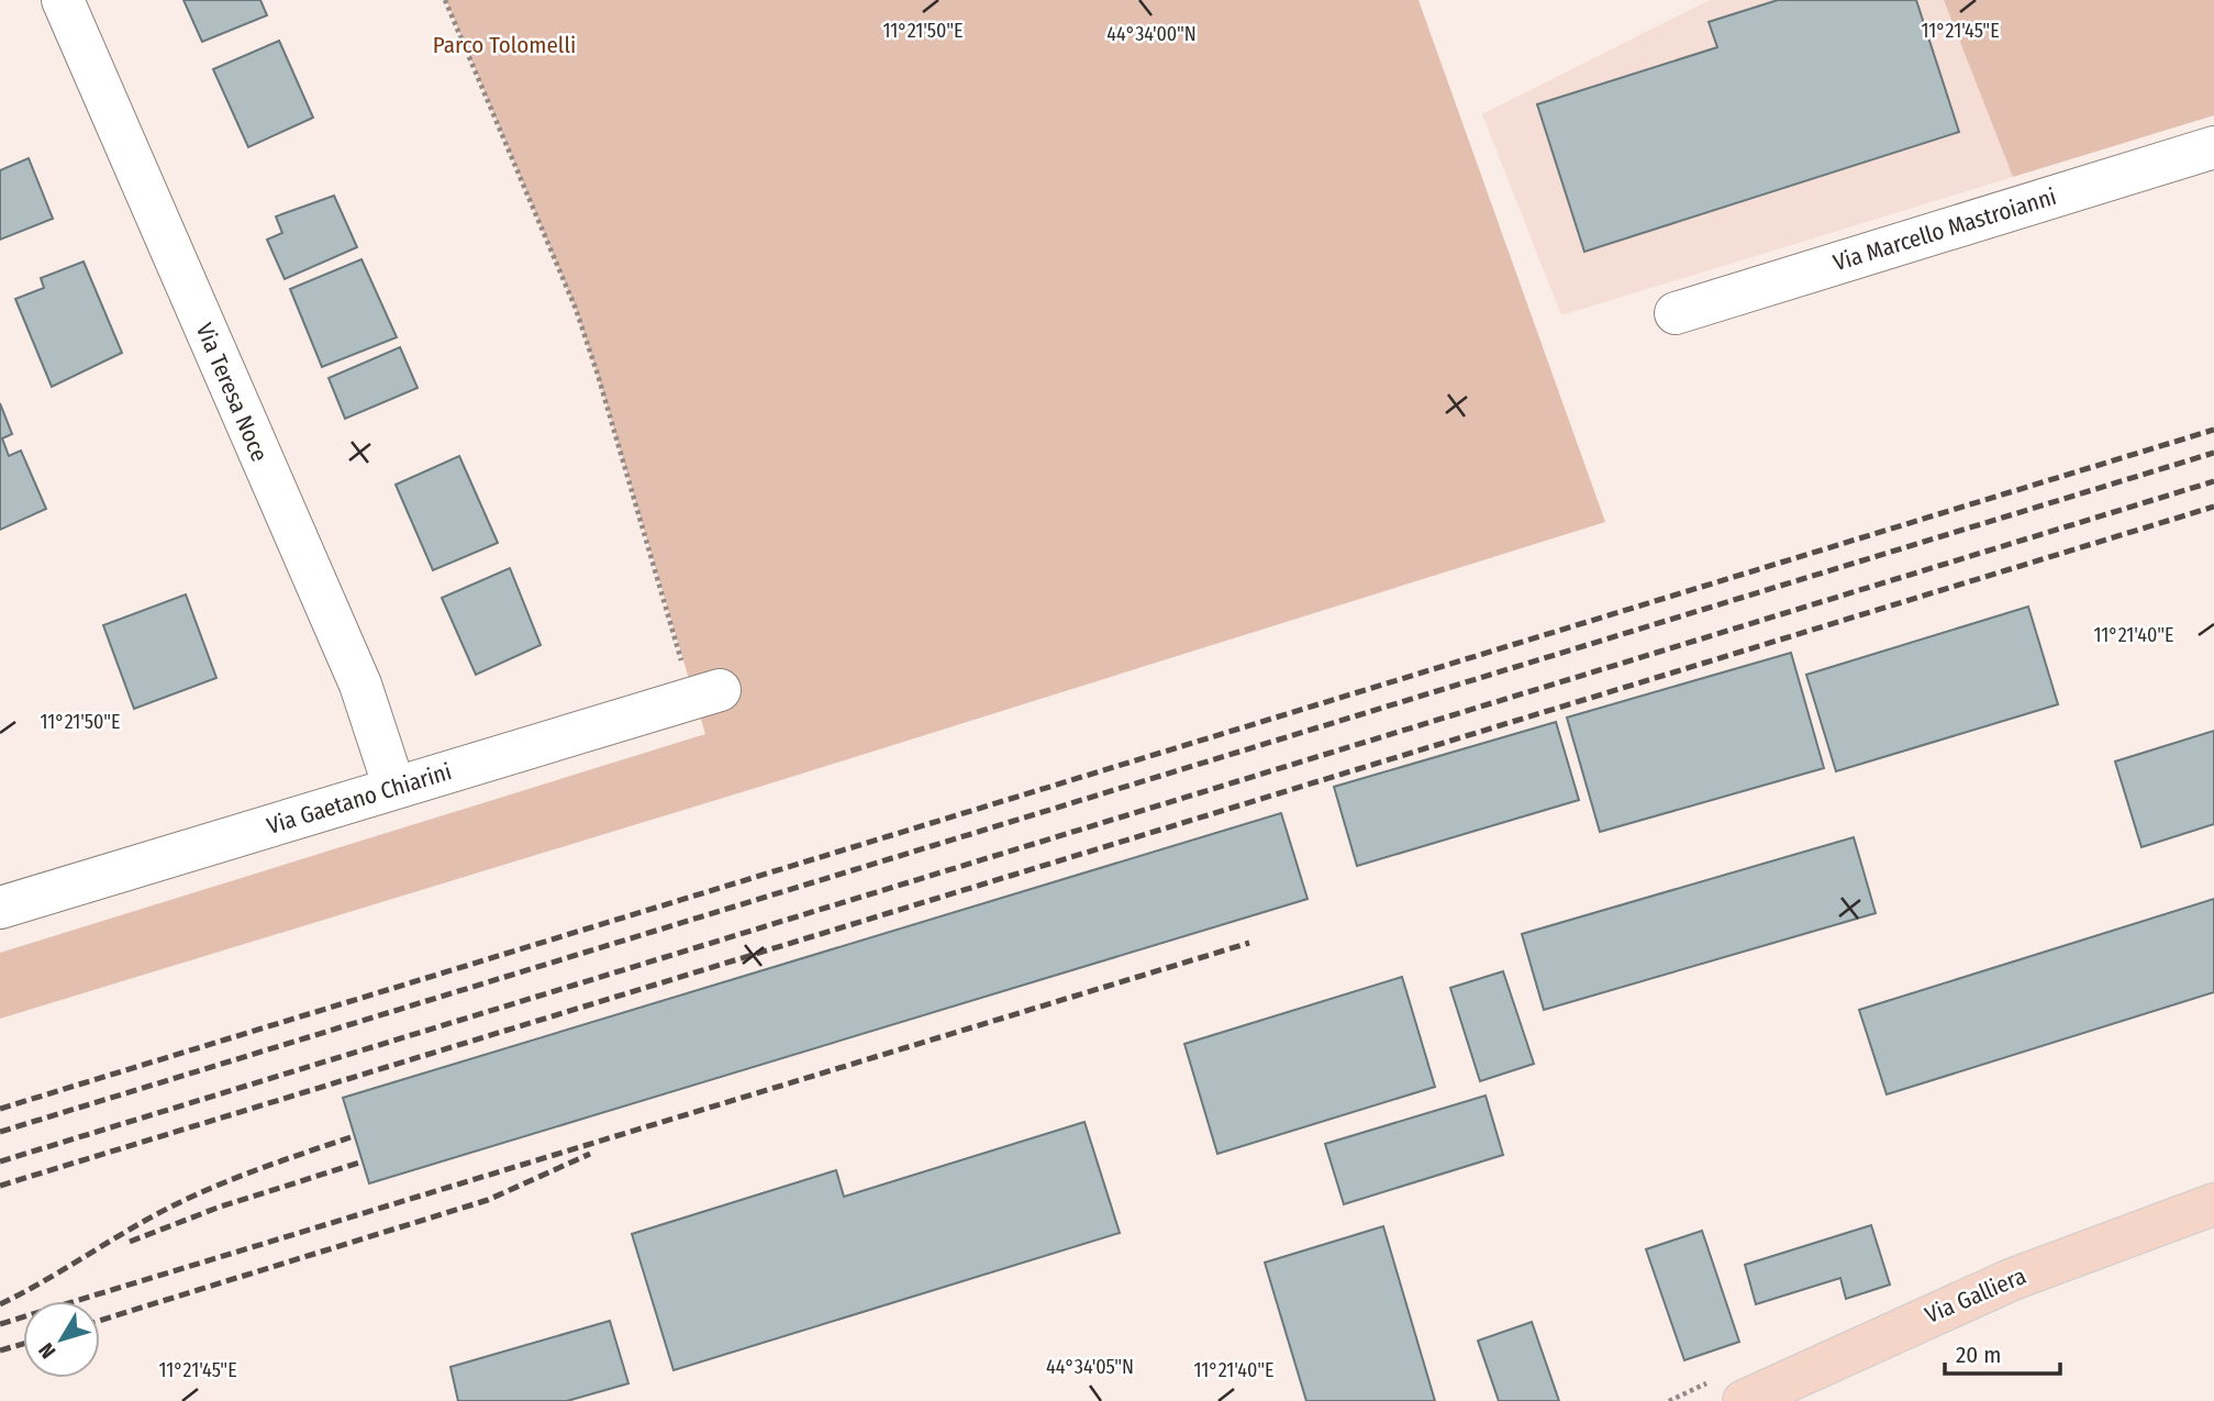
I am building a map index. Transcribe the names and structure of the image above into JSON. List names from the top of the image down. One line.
{"streets":{"main road":["Via Galliera"],"street":["Via Marcello Mastroianni","Via Teresa Noce","Via Gaetano Chiarini"]},"crossings":[["Via Teresa Noce","Via Gaetano Chiarini"]],"parks":["Parco Tolomelli"],"scale_bar":"20 m","north":"bottom left","coordinates":["11°21'50\"E","11°21'45\"E","44°34'00\"N","11°21'40\"E","44°34'05\"N"]}
